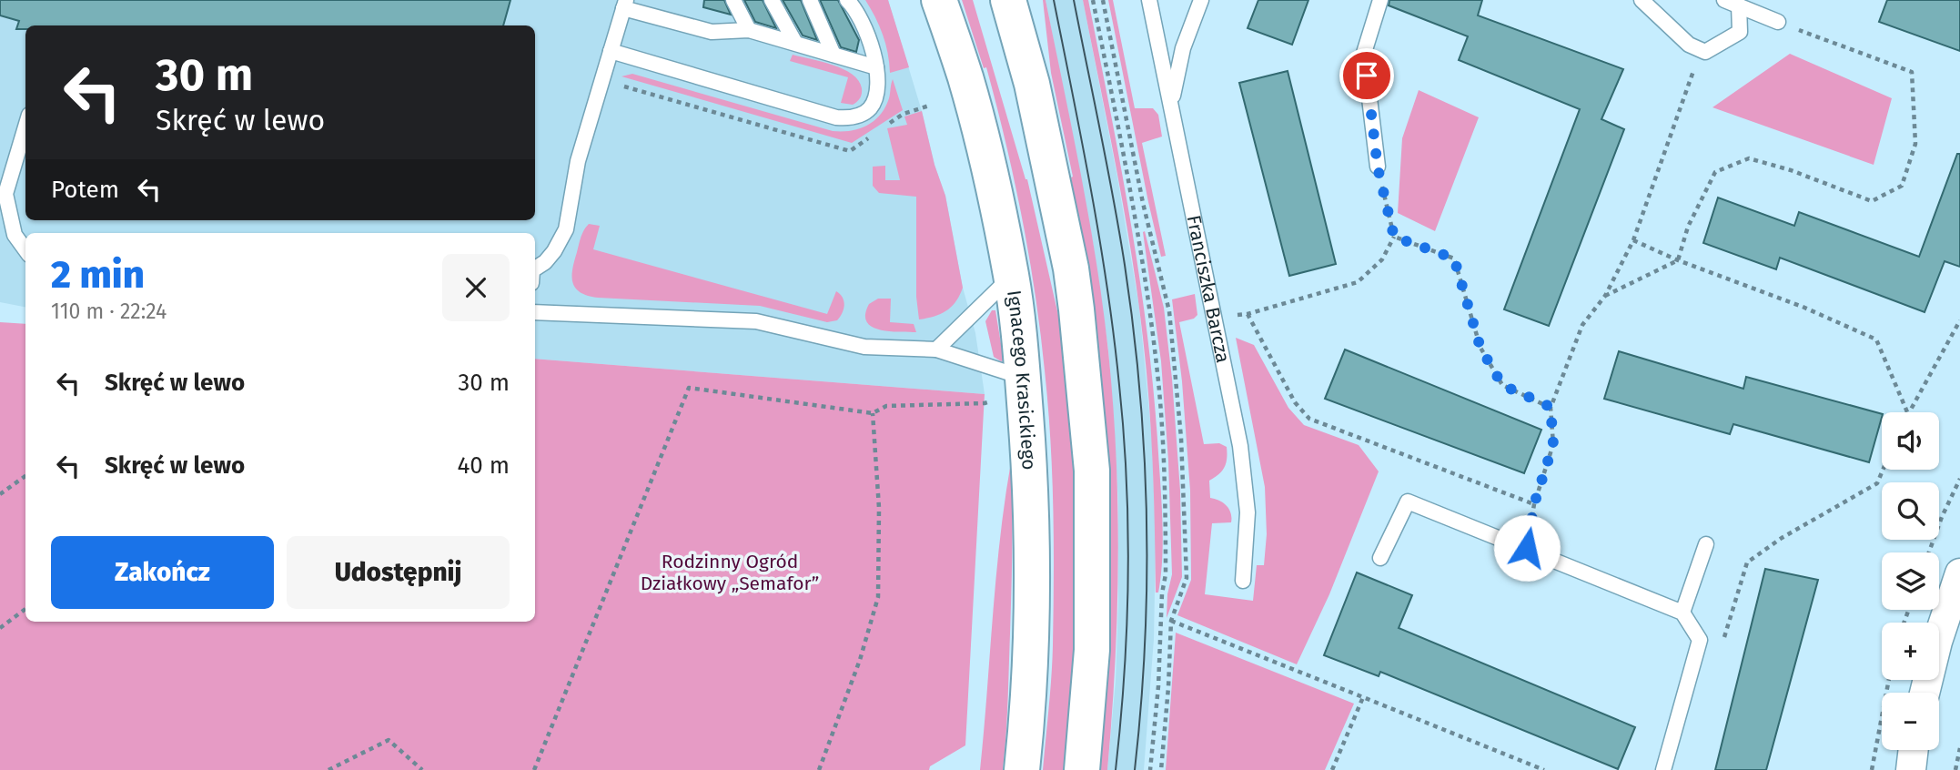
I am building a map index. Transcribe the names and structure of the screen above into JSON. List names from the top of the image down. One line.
{"streets":{"main road":["Ignacego Krasickiego"],"lane":["Franciszka Barcza"]},"parks":["Rodzinny Ogród Działkowy „Semafor”"],"page":{"turn":["30 m","Skręć w lewo"],"then":"Potem","heading":["2 min","110 m · 22:24"],"list":[{"name":"Skręć w lewo","value":"30 m"},{"name":"Skręć w lewo","value":"40 m"}],"map_buttons":["+","−"],"buttons":["Zakończ","Udostępnij"]}}
